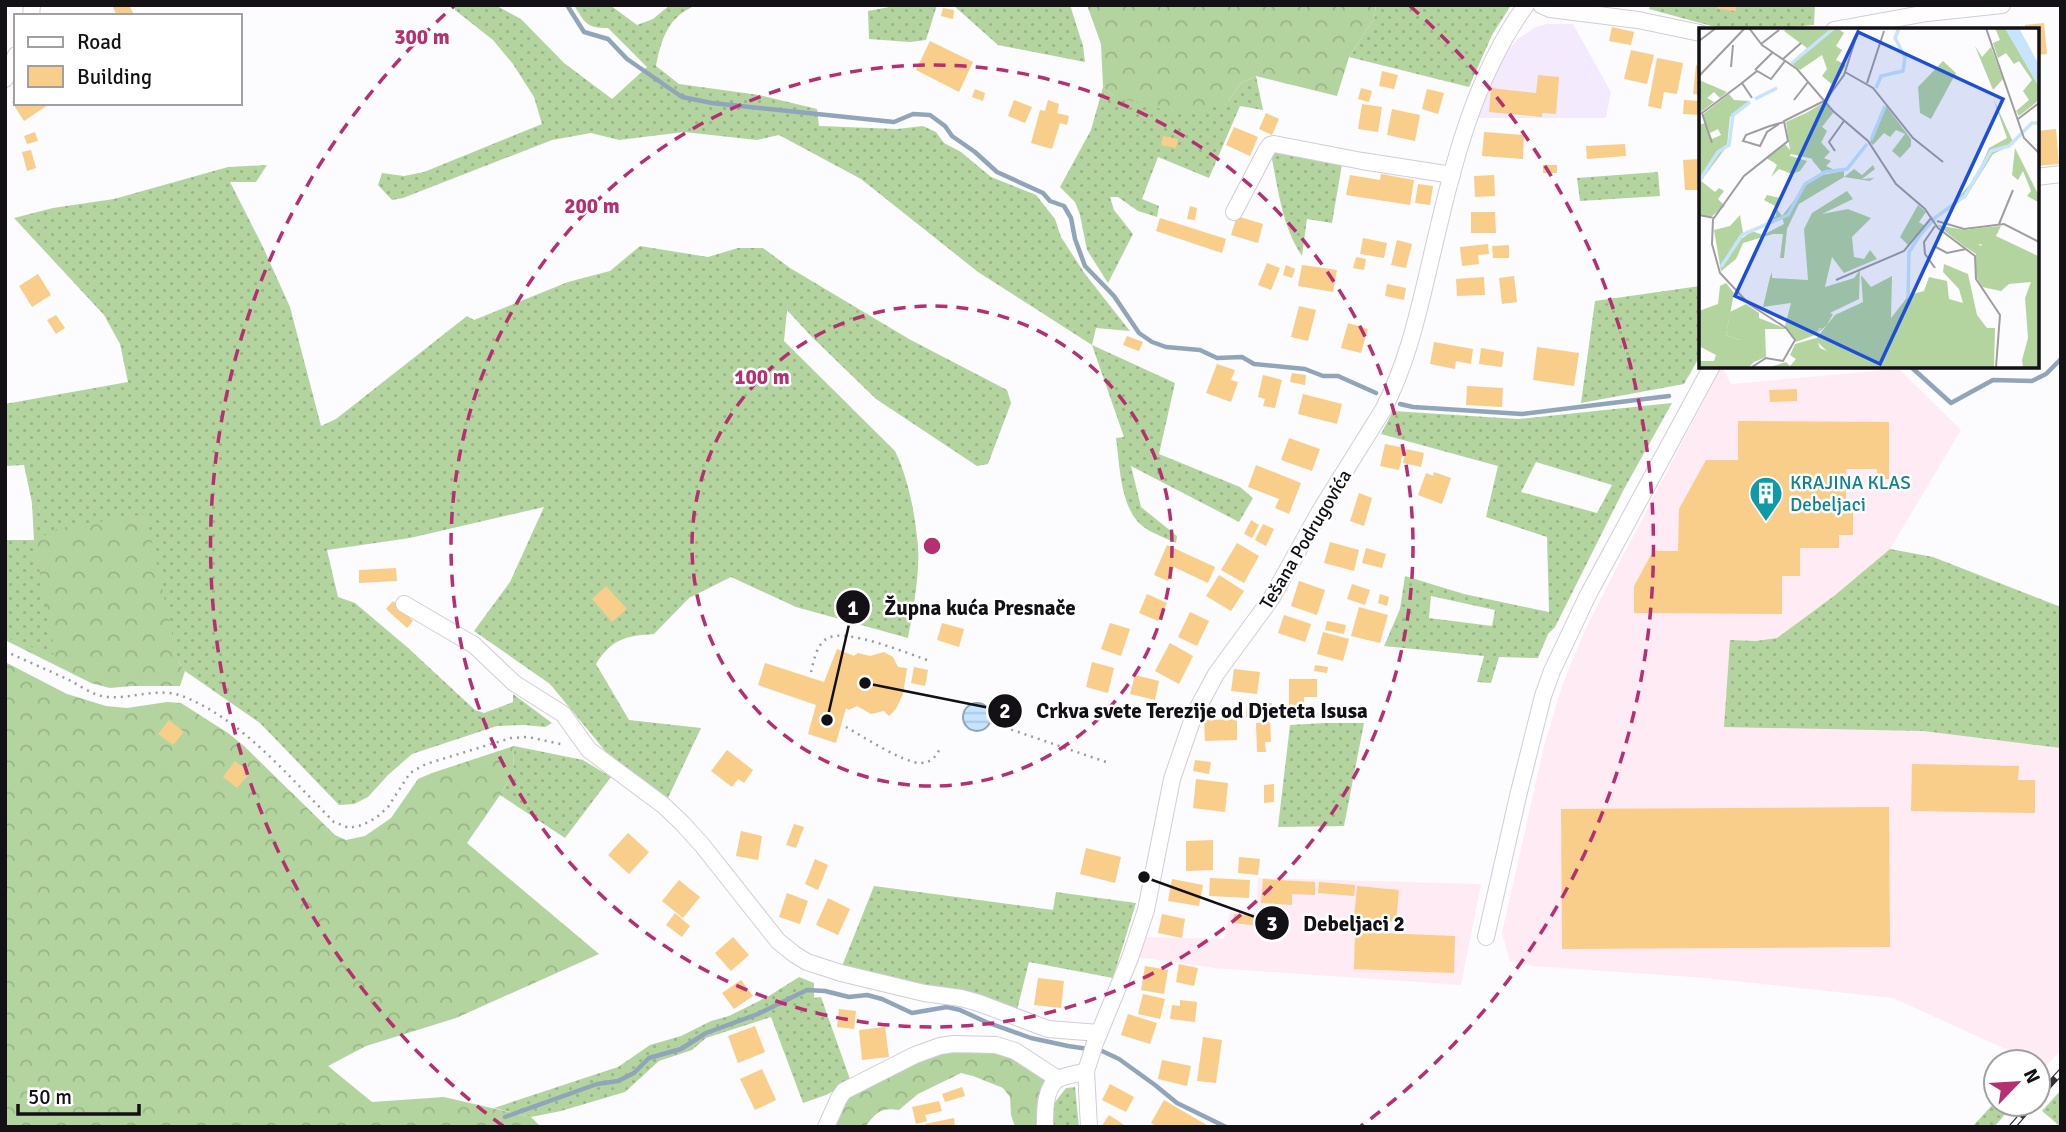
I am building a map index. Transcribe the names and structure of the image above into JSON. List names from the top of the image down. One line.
{"streets":{"street":["Tešana Podrugovića"]},"places":{"building":["KRAJINA KLAS Debeljaci"],"other":["Crkva svete Terezije od Djeteta Isusa","Župna kuća Presnače","Debeljaci 2"]},"legend":["Road","Building"],"scale_bar":"50 m","north":"top right","rings":["300 m","200 m","100 m"]}
